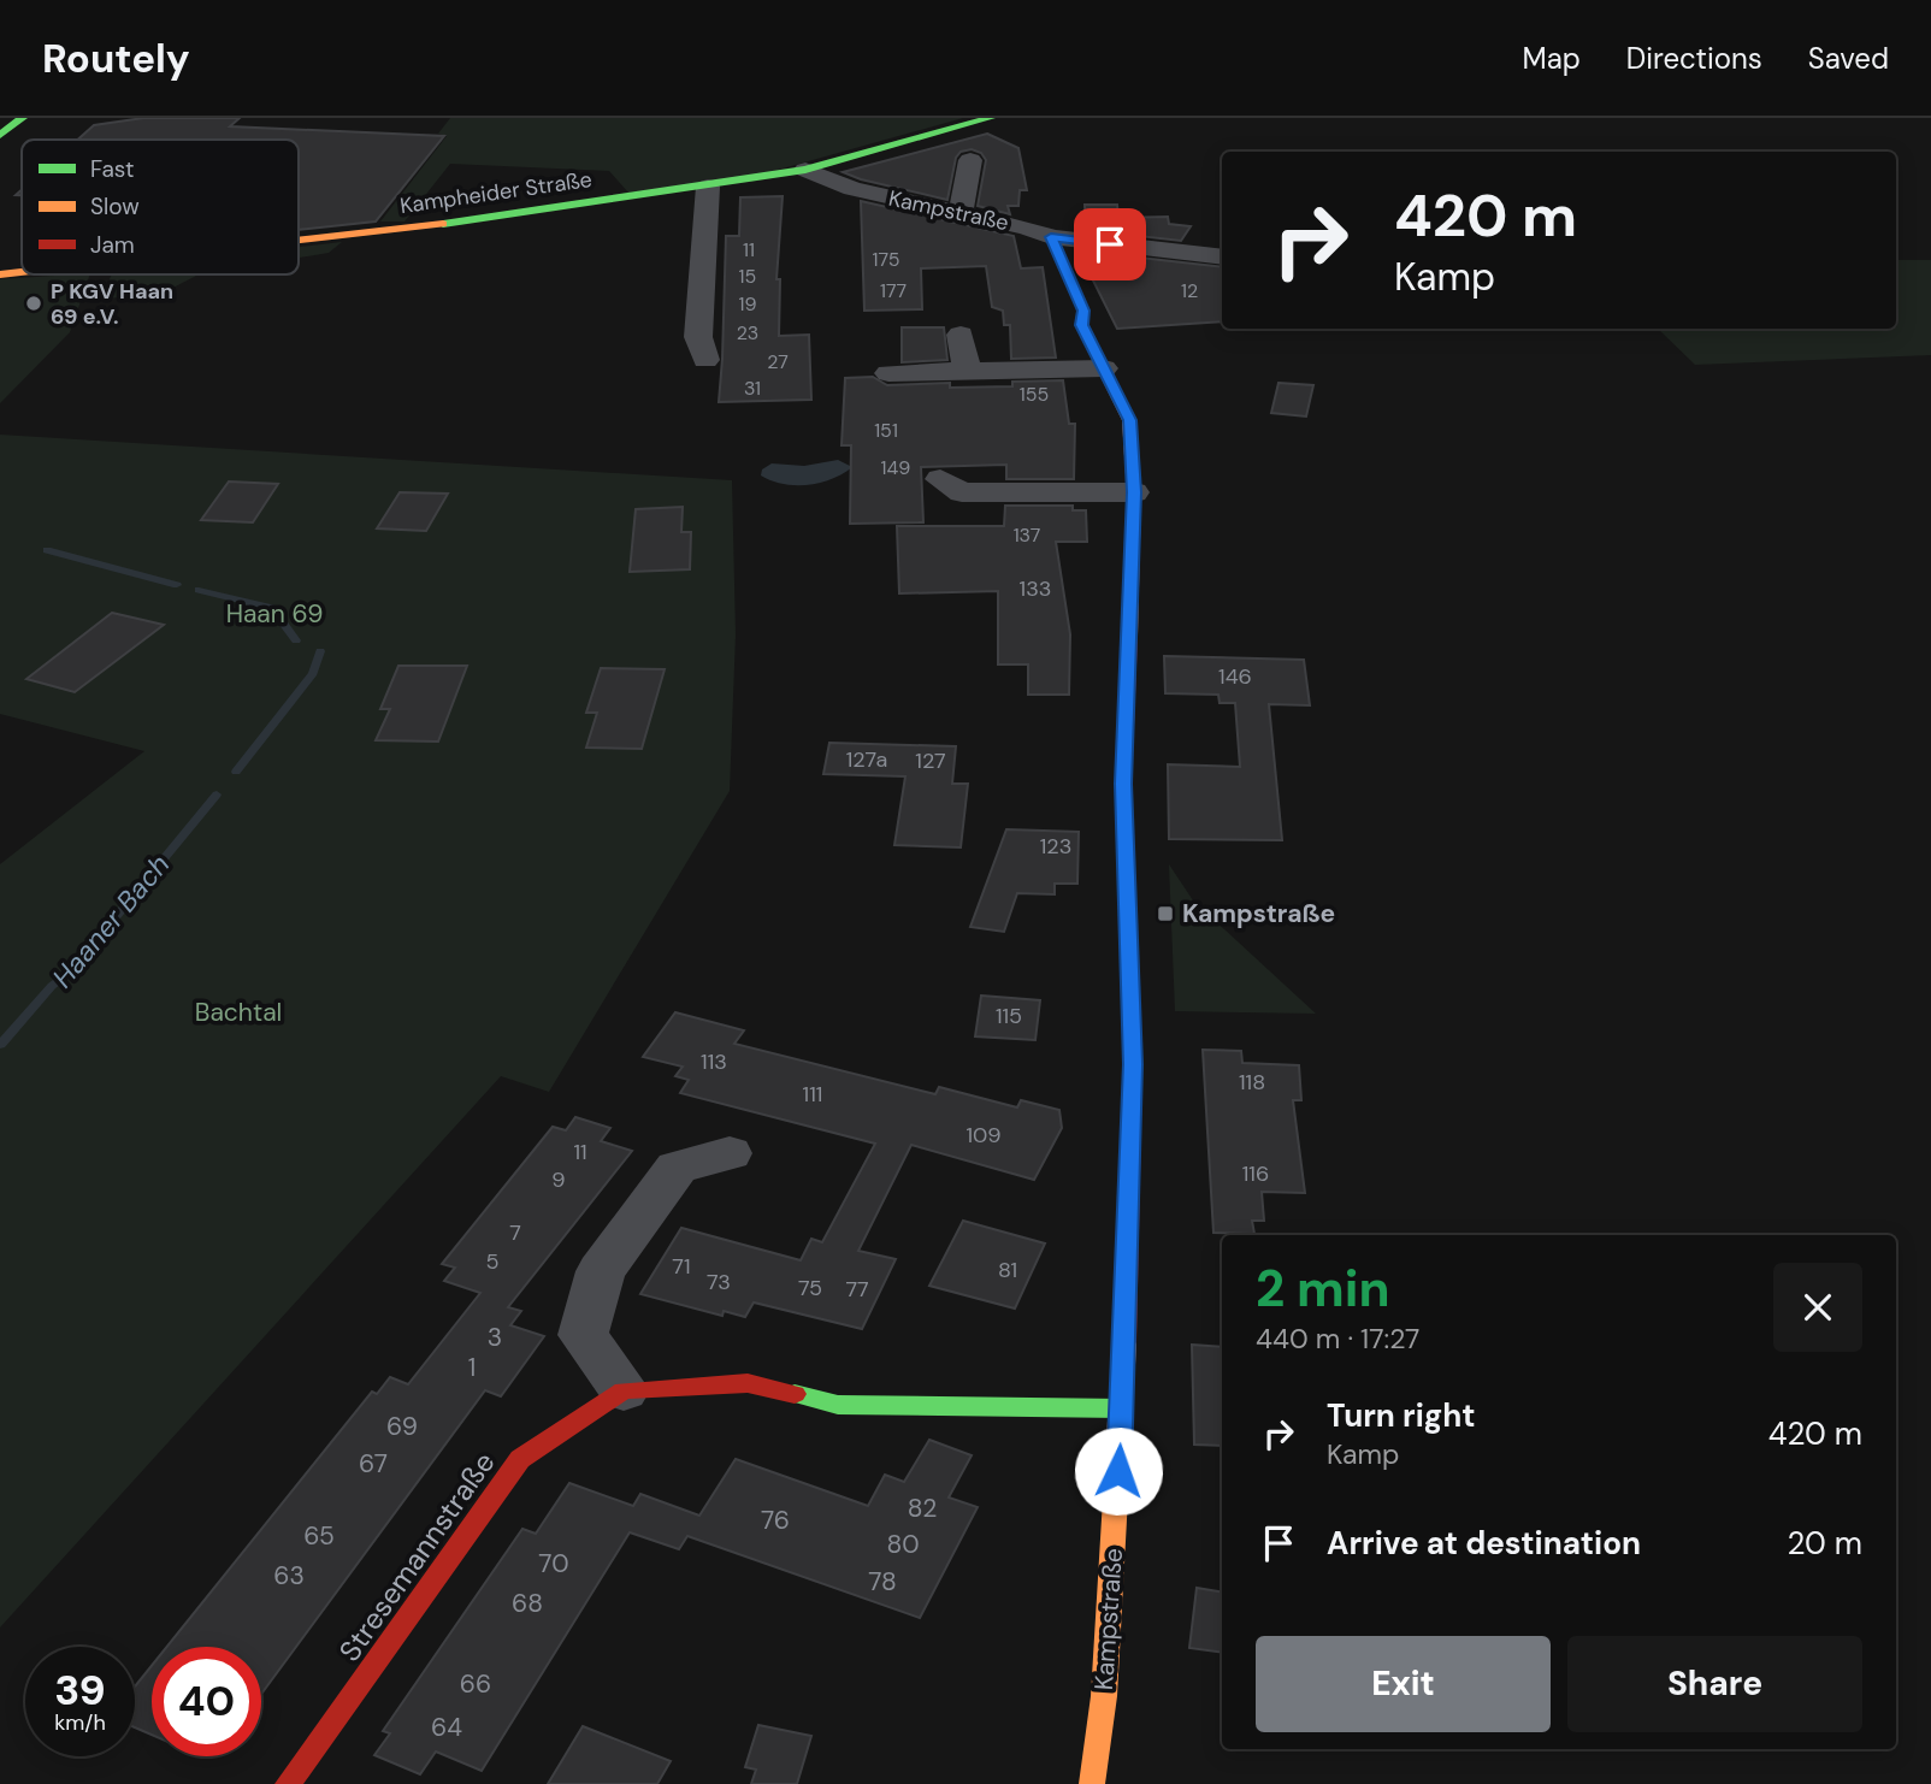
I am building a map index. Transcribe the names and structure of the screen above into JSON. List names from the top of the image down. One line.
{"streets":{"street":["Kampheider Straße","Kampstraße","Stresemannstraße"]},"crossings":[["Kampheider Straße","Kampstraße"]],"water":["Haaner Bach"],"parks":["Haan 69","Bachtal"],"places":{"other":["P KGV Haan 69 e.V."],"transit":["Kampstraße"]},"house_numbers":["11","175","15","177","12","19","23","27","31","155","151","149","137","133","146","127a","127","123","115","113","118","111","109","11","116","9","7","5","71","81","73","75","77","3","1","69","67","82","76","65","80","70","63","78","68","66","64"],"legend":["Fast","Slow","Jam"],"page":{"header":"Routely","nav":["Map","Directions","Saved"],"turn":["420 m","Kamp"],"heading":["2 min","440 m · 17:27"],"list":[{"name":"Turn right","note":"Kamp","value":"420 m"},{"name":"Arrive at destination","value":"20 m"}],"buttons":["Exit","Share"],"speed":"39 km/h","limit":"40"}}
